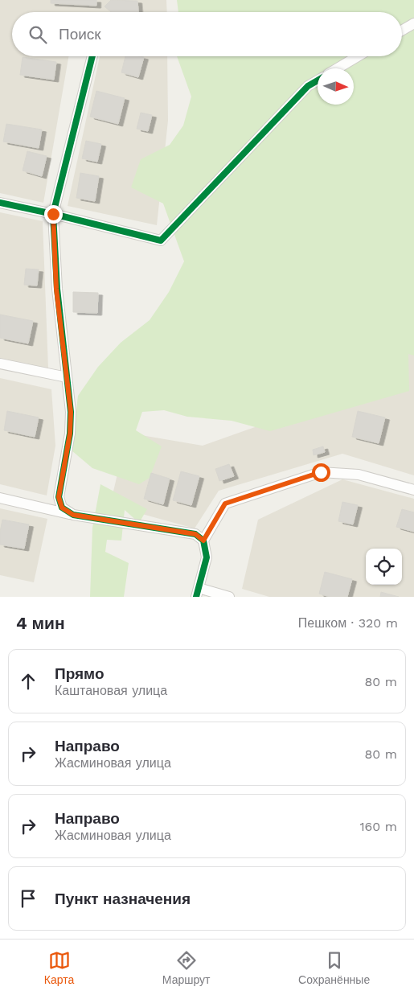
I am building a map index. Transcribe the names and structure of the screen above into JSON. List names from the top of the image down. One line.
{"north":"right","page":{"search":"Поиск","heading":["4 мин","Пешком · 320 m"],"list":[["Прямо","Каштановая улица","80 m"],["Направо","Жасминовая улица","80 m"],["Направо","Жасминовая улица","160 m"],"Пункт назначения"],"nav":["Карта","Маршрут","Сохранённые"]}}
